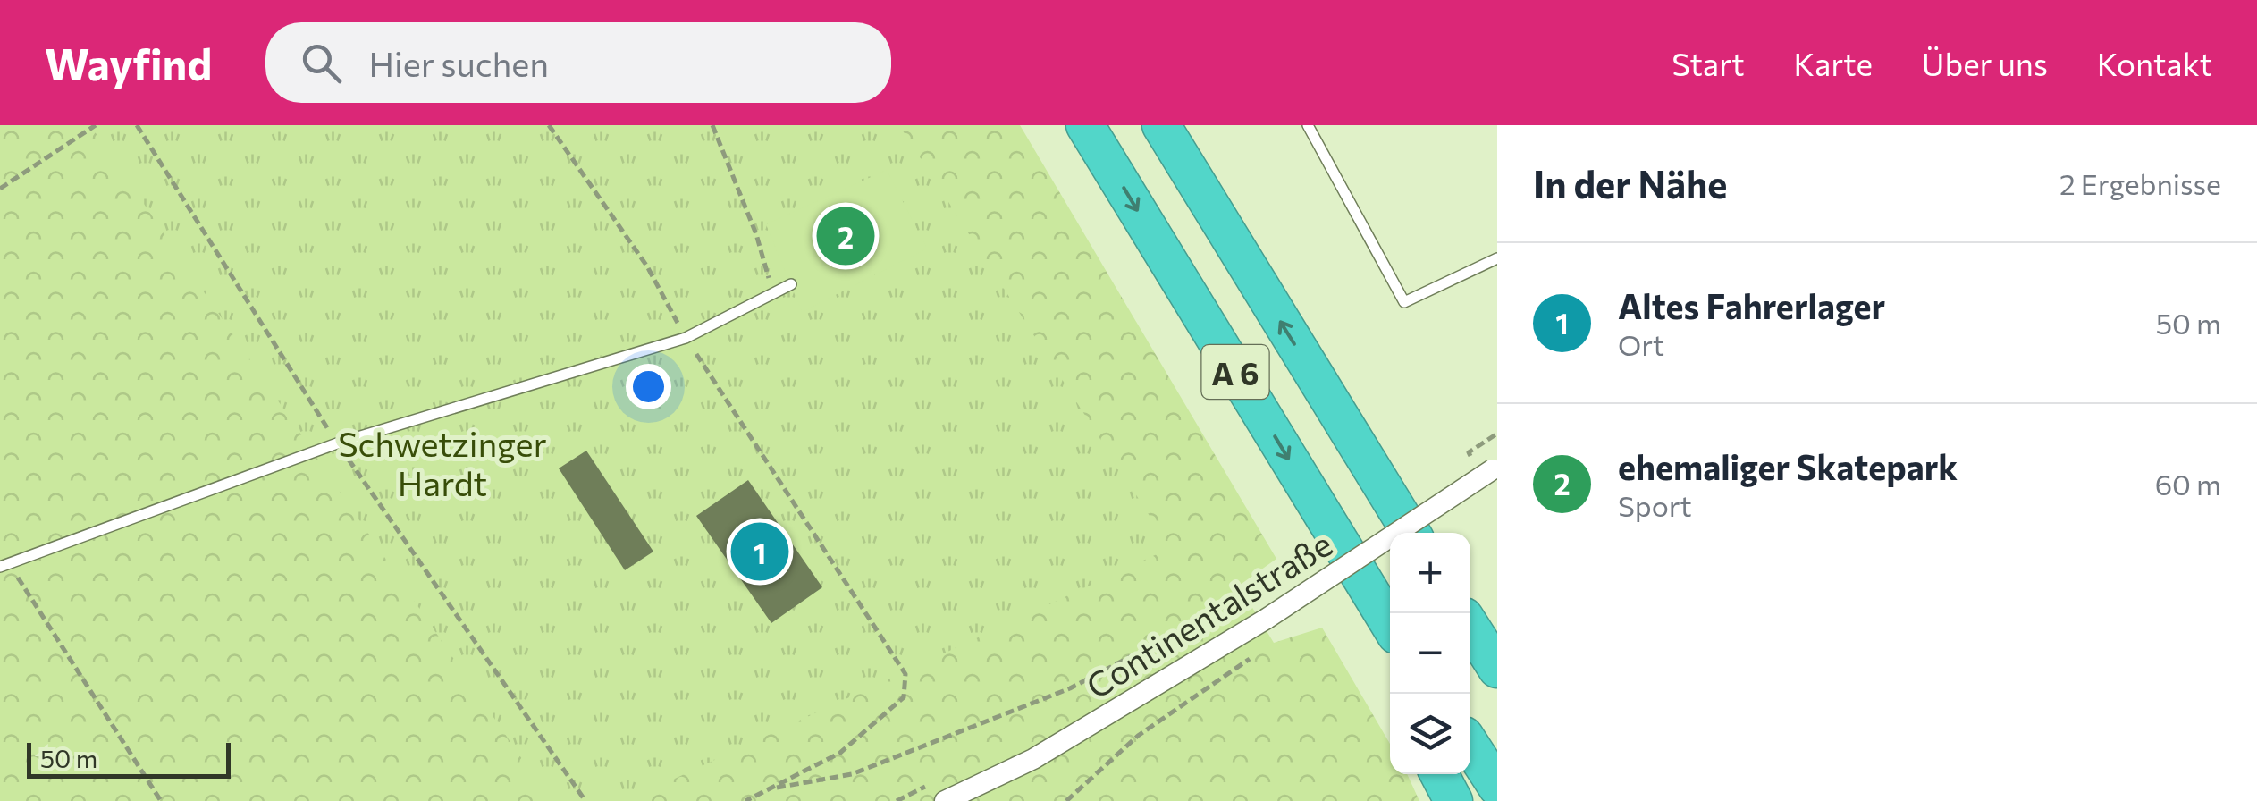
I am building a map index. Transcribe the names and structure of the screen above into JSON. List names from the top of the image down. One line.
{"streets":{"highway":["A 6"],"street":["Continentalstraße"]},"parks":["Schwetzinger Hardt"],"scale_bar":"50 m","page":{"header":"Wayfind","search":"Hier suchen","nav":["Start","Karte","Über uns","Kontakt"],"heading":["In der Nähe","2 Ergebnisse"],"pins":["2","1"],"list":[{"mark":"1","name":"Altes Fahrerlager","note":"Ort","value":"50 m"},{"mark":"2","name":"ehemaliger Skatepark","note":"Sport","value":"60 m"}],"map_buttons":["+","−"],"scale":"50 m"}}
